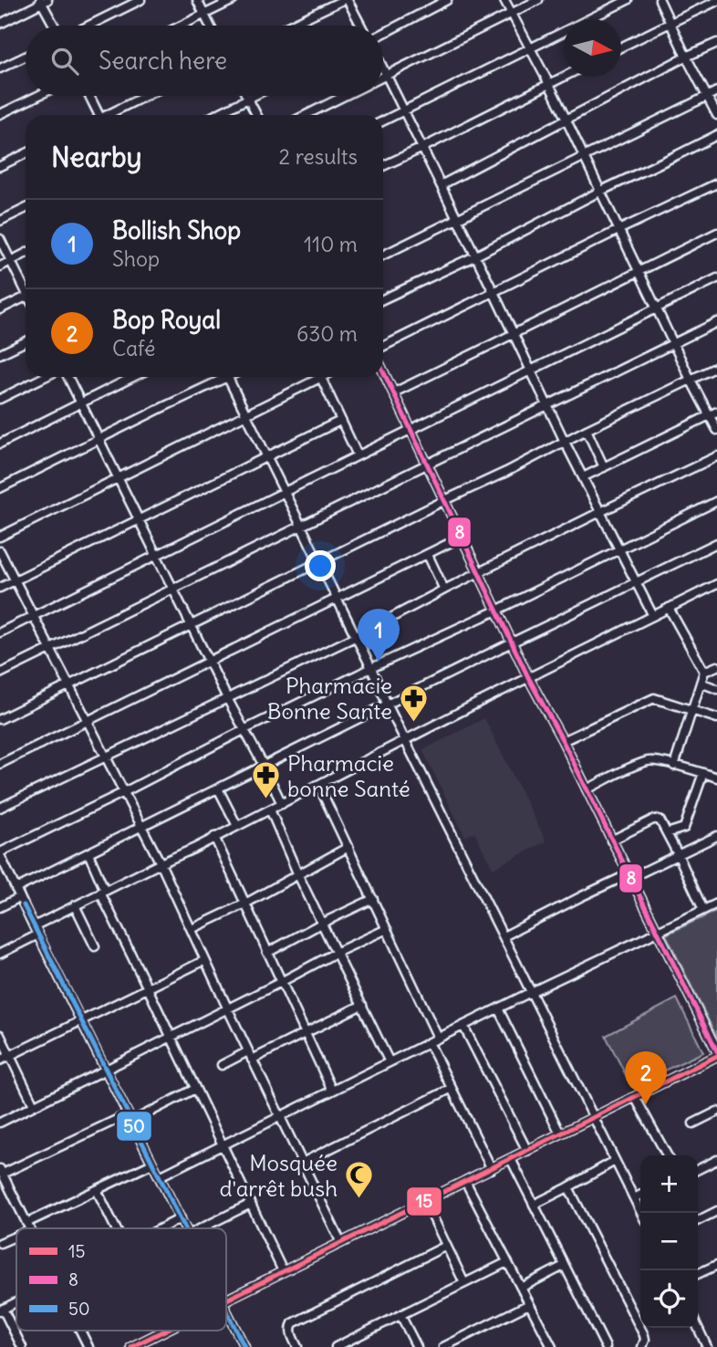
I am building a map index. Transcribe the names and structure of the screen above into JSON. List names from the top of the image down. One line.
{"places":{"pharmacy":["Pharmacie Bonne Sante","Pharmacie bonne Santé"],"mosque":["Mosquée d'arrêt bush"]},"lines":["transit line 8","transit line 50","transit line 15"],"legend":["15","8","50"],"north":"right","page":{"search":"Search here","heading":["Nearby","2 results"],"list":[{"mark":"1","name":"Bollish Shop","note":"Shop","value":"110 m"},{"mark":"2","name":"Bop Royal","note":"Café","value":"630 m"}],"pins":["1","2"],"map_buttons":["+","−"]}}
